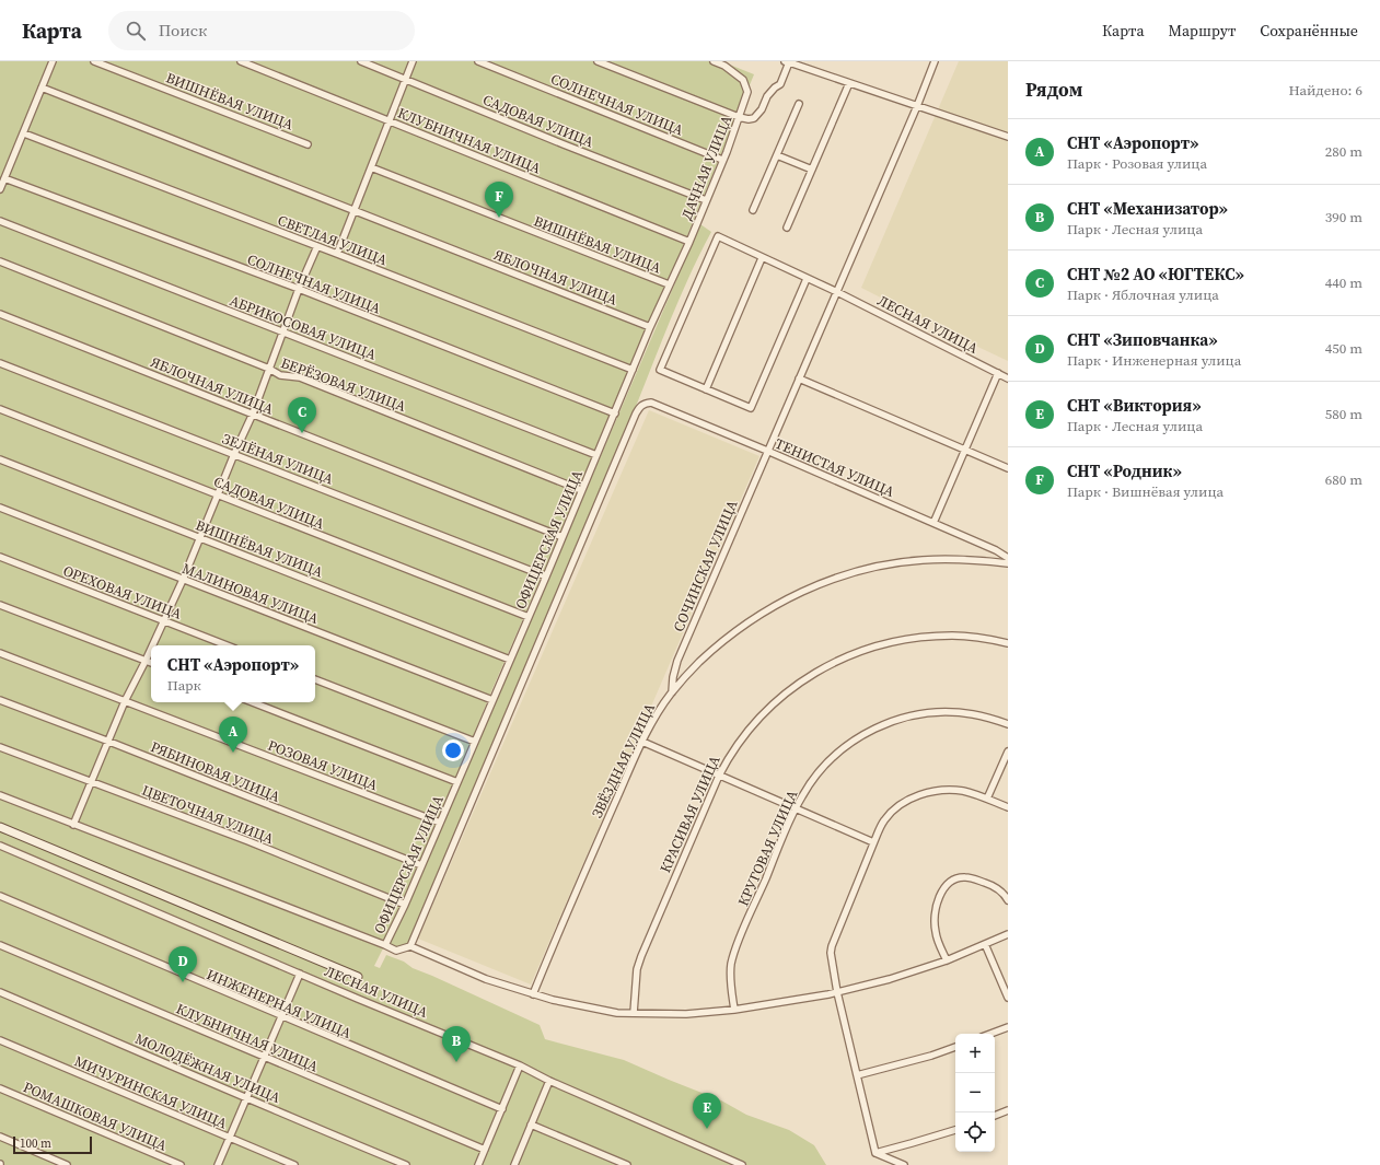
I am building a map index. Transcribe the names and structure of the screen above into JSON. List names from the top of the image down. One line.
{"streets":{"street":["ВИШНЁВАЯ УЛИЦА","СОЛНЕЧНАЯ УЛИЦА","САДОВАЯ УЛИЦА","КЛУБНИЧНАЯ УЛИЦА","ДАЧНАЯ УЛИЦА","СВЕТЛАЯ УЛИЦА","ЯБЛОЧНАЯ УЛИЦА","ЛЕСНАЯ УЛИЦА","АБРИКОСОВАЯ УЛИЦА","БЕРЁЗОВАЯ УЛИЦА","ЗЕЛЁНАЯ УЛИЦА","ТЕНИСТАЯ УЛИЦА","ОФИЦЕРСКАЯ УЛИЦА","СОЧИНСКАЯ УЛИЦА","ОРЕХОВАЯ УЛИЦА","МАЛИНОВАЯ УЛИЦА","ЗВЁЗДНАЯ УЛИЦА","РОЗОВАЯ УЛИЦА","РЯБИНОВАЯ УЛИЦА","ЦВЕТОЧНАЯ УЛИЦА","КРАСИВАЯ УЛИЦА","КРУГОВАЯ УЛИЦА","ИНЖЕНЕРНАЯ УЛИЦА","МОЛОДЁЖНАЯ УЛИЦА","МИЧУРИНСКАЯ УЛИЦА","РОМАШКОВАЯ УЛИЦА"]},"crossings":[["ВИШНЁВАЯ УЛИЦА","ДАЧНАЯ УЛИЦА"],["ВИШНЁВАЯ УЛИЦА","ОФИЦЕРСКАЯ УЛИЦА"],["СОЛНЕЧНАЯ УЛИЦА","ДАЧНАЯ УЛИЦА"],["СОЛНЕЧНАЯ УЛИЦА","ОФИЦЕРСКАЯ УЛИЦА"],["САДОВАЯ УЛИЦА","ДАЧНАЯ УЛИЦА"],["САДОВАЯ УЛИЦА","ОФИЦЕРСКАЯ УЛИЦА"],["КЛУБНИЧНАЯ УЛИЦА","ДАЧНАЯ УЛИЦА"],["ДАЧНАЯ УЛИЦА","СВЕТЛАЯ УЛИЦА"],["ДАЧНАЯ УЛИЦА","ЯБЛОЧНАЯ УЛИЦА"],["ДАЧНАЯ УЛИЦА","ОФИЦЕРСКАЯ УЛИЦА"],["СВЕТЛАЯ УЛИЦА","ОФИЦЕРСКАЯ УЛИЦА"],["ЯБЛОЧНАЯ УЛИЦА","ОФИЦЕРСКАЯ УЛИЦА"],["ЛЕСНАЯ УЛИЦА","СОЧИНСКАЯ УЛИЦА"],["АБРИКОСОВАЯ УЛИЦА","ОФИЦЕРСКАЯ УЛИЦА"],["БЕРЁЗОВАЯ УЛИЦА","ОФИЦЕРСКАЯ УЛИЦА"],["ЗЕЛЁНАЯ УЛИЦА","ОФИЦЕРСКАЯ УЛИЦА"],["ТЕНИСТАЯ УЛИЦА","СОЧИНСКАЯ УЛИЦА"],["ОФИЦЕРСКАЯ УЛИЦА","МАЛИНОВАЯ УЛИЦА"],["ОФИЦЕРСКАЯ УЛИЦА","РОЗОВАЯ УЛИЦА"],["ОФИЦЕРСКАЯ УЛИЦА","РЯБИНОВАЯ УЛИЦА"],["ОФИЦЕРСКАЯ УЛИЦА","ЦВЕТОЧНАЯ УЛИЦА"],["СОЧИНСКАЯ УЛИЦА","ЗВЁЗДНАЯ УЛИЦА"]],"scale_bar":"100 m","page":{"header":"Карта","search":"Поиск","nav":["Карта","Маршрут","Сохранённые"],"heading":["Рядом","Найдено: 6"],"list":[{"mark":"A","name":"СНТ «Аэропорт»","note":"Парк · Розовая улица","value":"280 m"},{"mark":"B","name":"СНТ «Механизатор»","note":"Парк · Лесная улица","value":"390 m"},{"mark":"C","name":"СНТ №2 АО «ЮГТЕКС»","note":"Парк · Яблочная улица","value":"440 m"},{"mark":"D","name":"СНТ «Зиповчанка»","note":"Парк · Инженерная улица","value":"450 m"},{"mark":"E","name":"СНТ «Виктория»","note":"Парк · Лесная улица","value":"580 m"},{"mark":"F","name":"СНТ «Родник»","note":"Парк · Вишнёвая улица","value":"680 m"}],"pins":["F","C","A","D","B","E"],"popup":["СНТ «Аэропорт»","Парк"],"map_buttons":["+","−"],"scale":"100 m"}}
